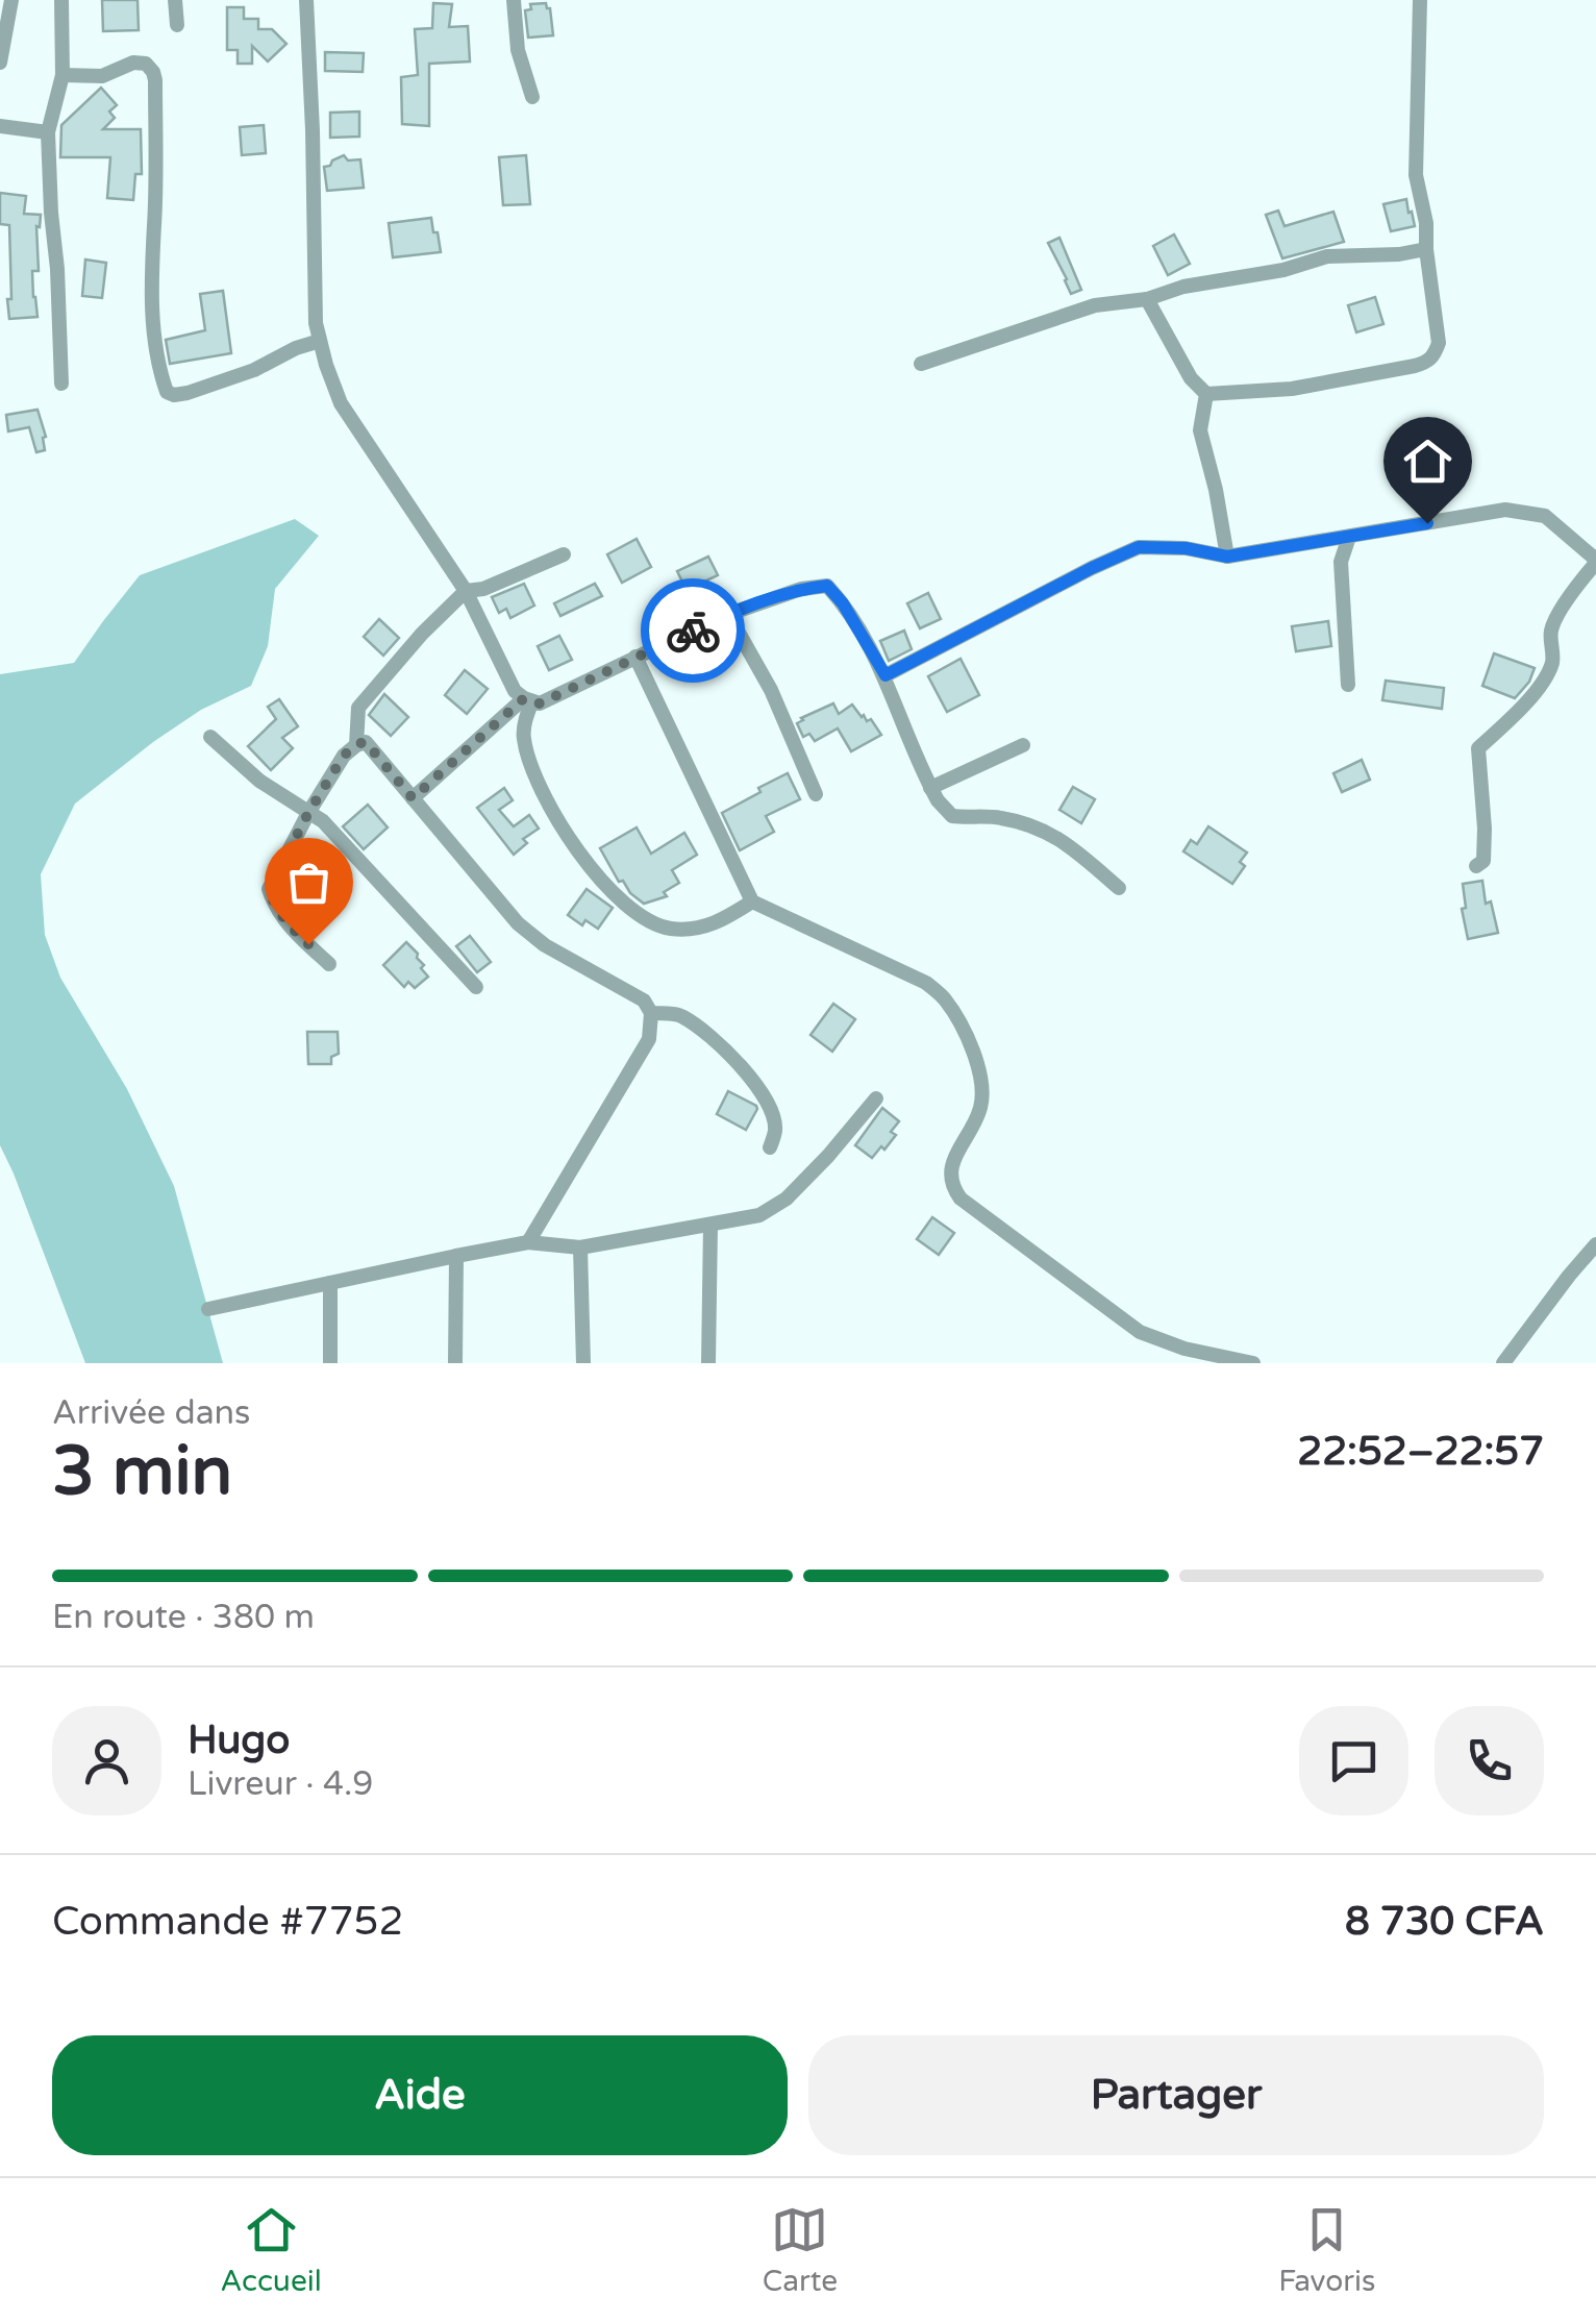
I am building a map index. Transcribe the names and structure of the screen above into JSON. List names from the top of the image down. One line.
{"page":{"heading":["3 min","Arrivée dans","22:52–22:57"],"panel":["Hugo","Livreur · 4.9","Commande #7752","8 730 CFA"],"bar":"En route · 380 m","buttons":["Aide","Partager"],"tabs":["Accueil","Carte","Favoris"]}}
